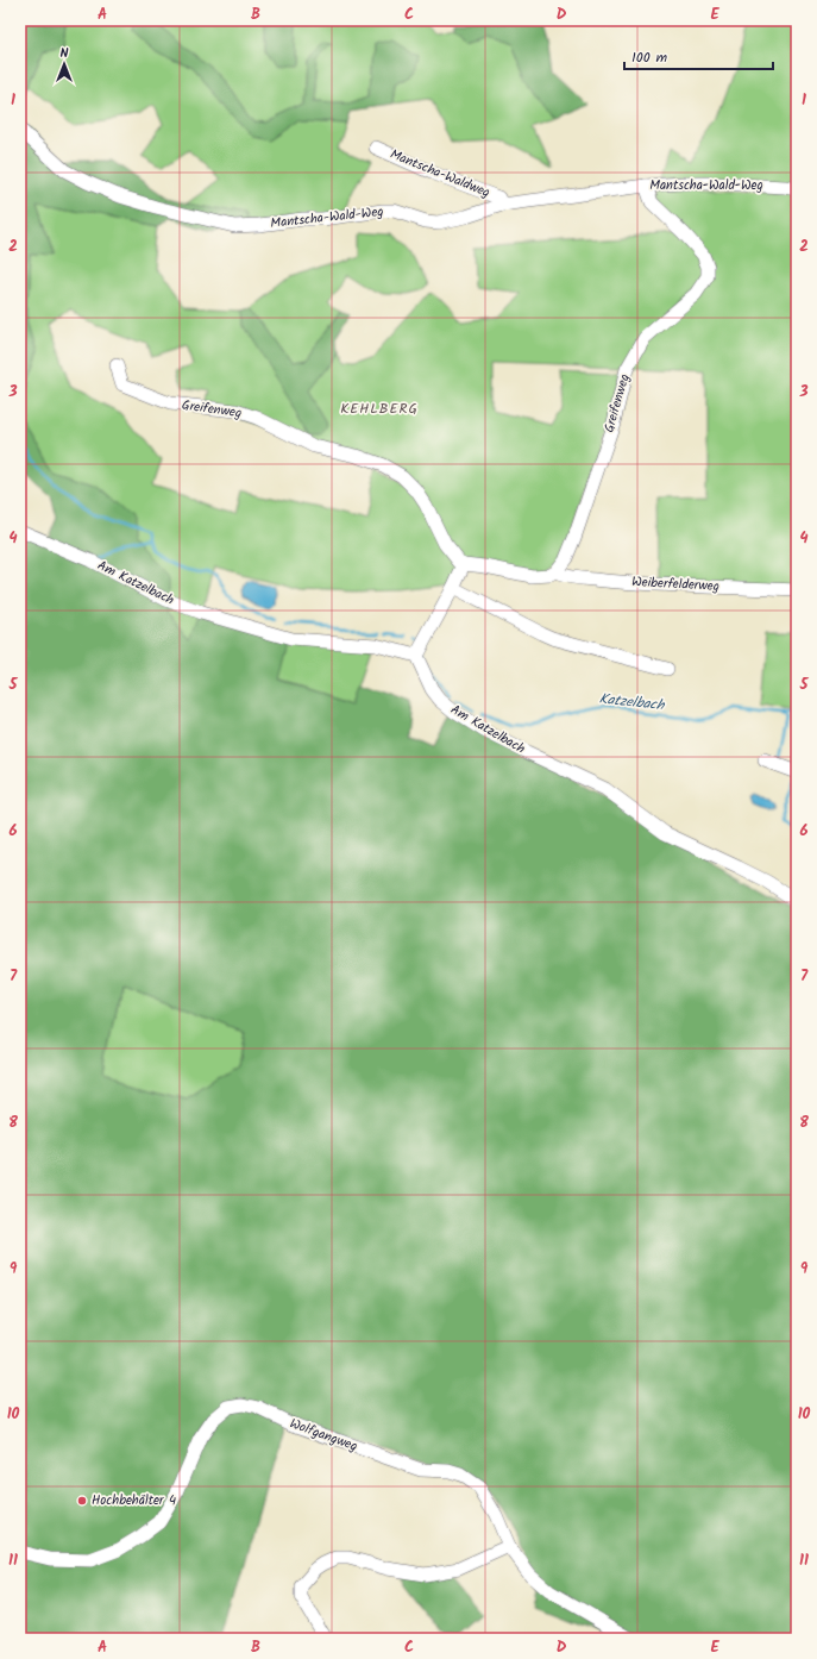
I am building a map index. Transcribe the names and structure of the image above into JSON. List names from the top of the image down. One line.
{"streets":{"street":["Mantscha-Waldweg","Mantscha-Wald-Weg","Greifenweg","Am Katzelbach","Weiberfelderweg","Wolfgangweg"]},"crossings":[["Mantscha-Waldweg","Mantscha-Wald-Weg"],["Mantscha-Wald-Weg","Greifenweg"],["Greifenweg","Weiberfelderweg"]],"districts":["KEHLBERG"],"water":["Katzelbach"],"places":["Hochbehälter 4"],"scale_bar":"100 m","north":"top","grid":{"columns":["A","B","C","D","E"],"rows":["1","2","3","4","5","6","7","8","9","10","11"]}}
